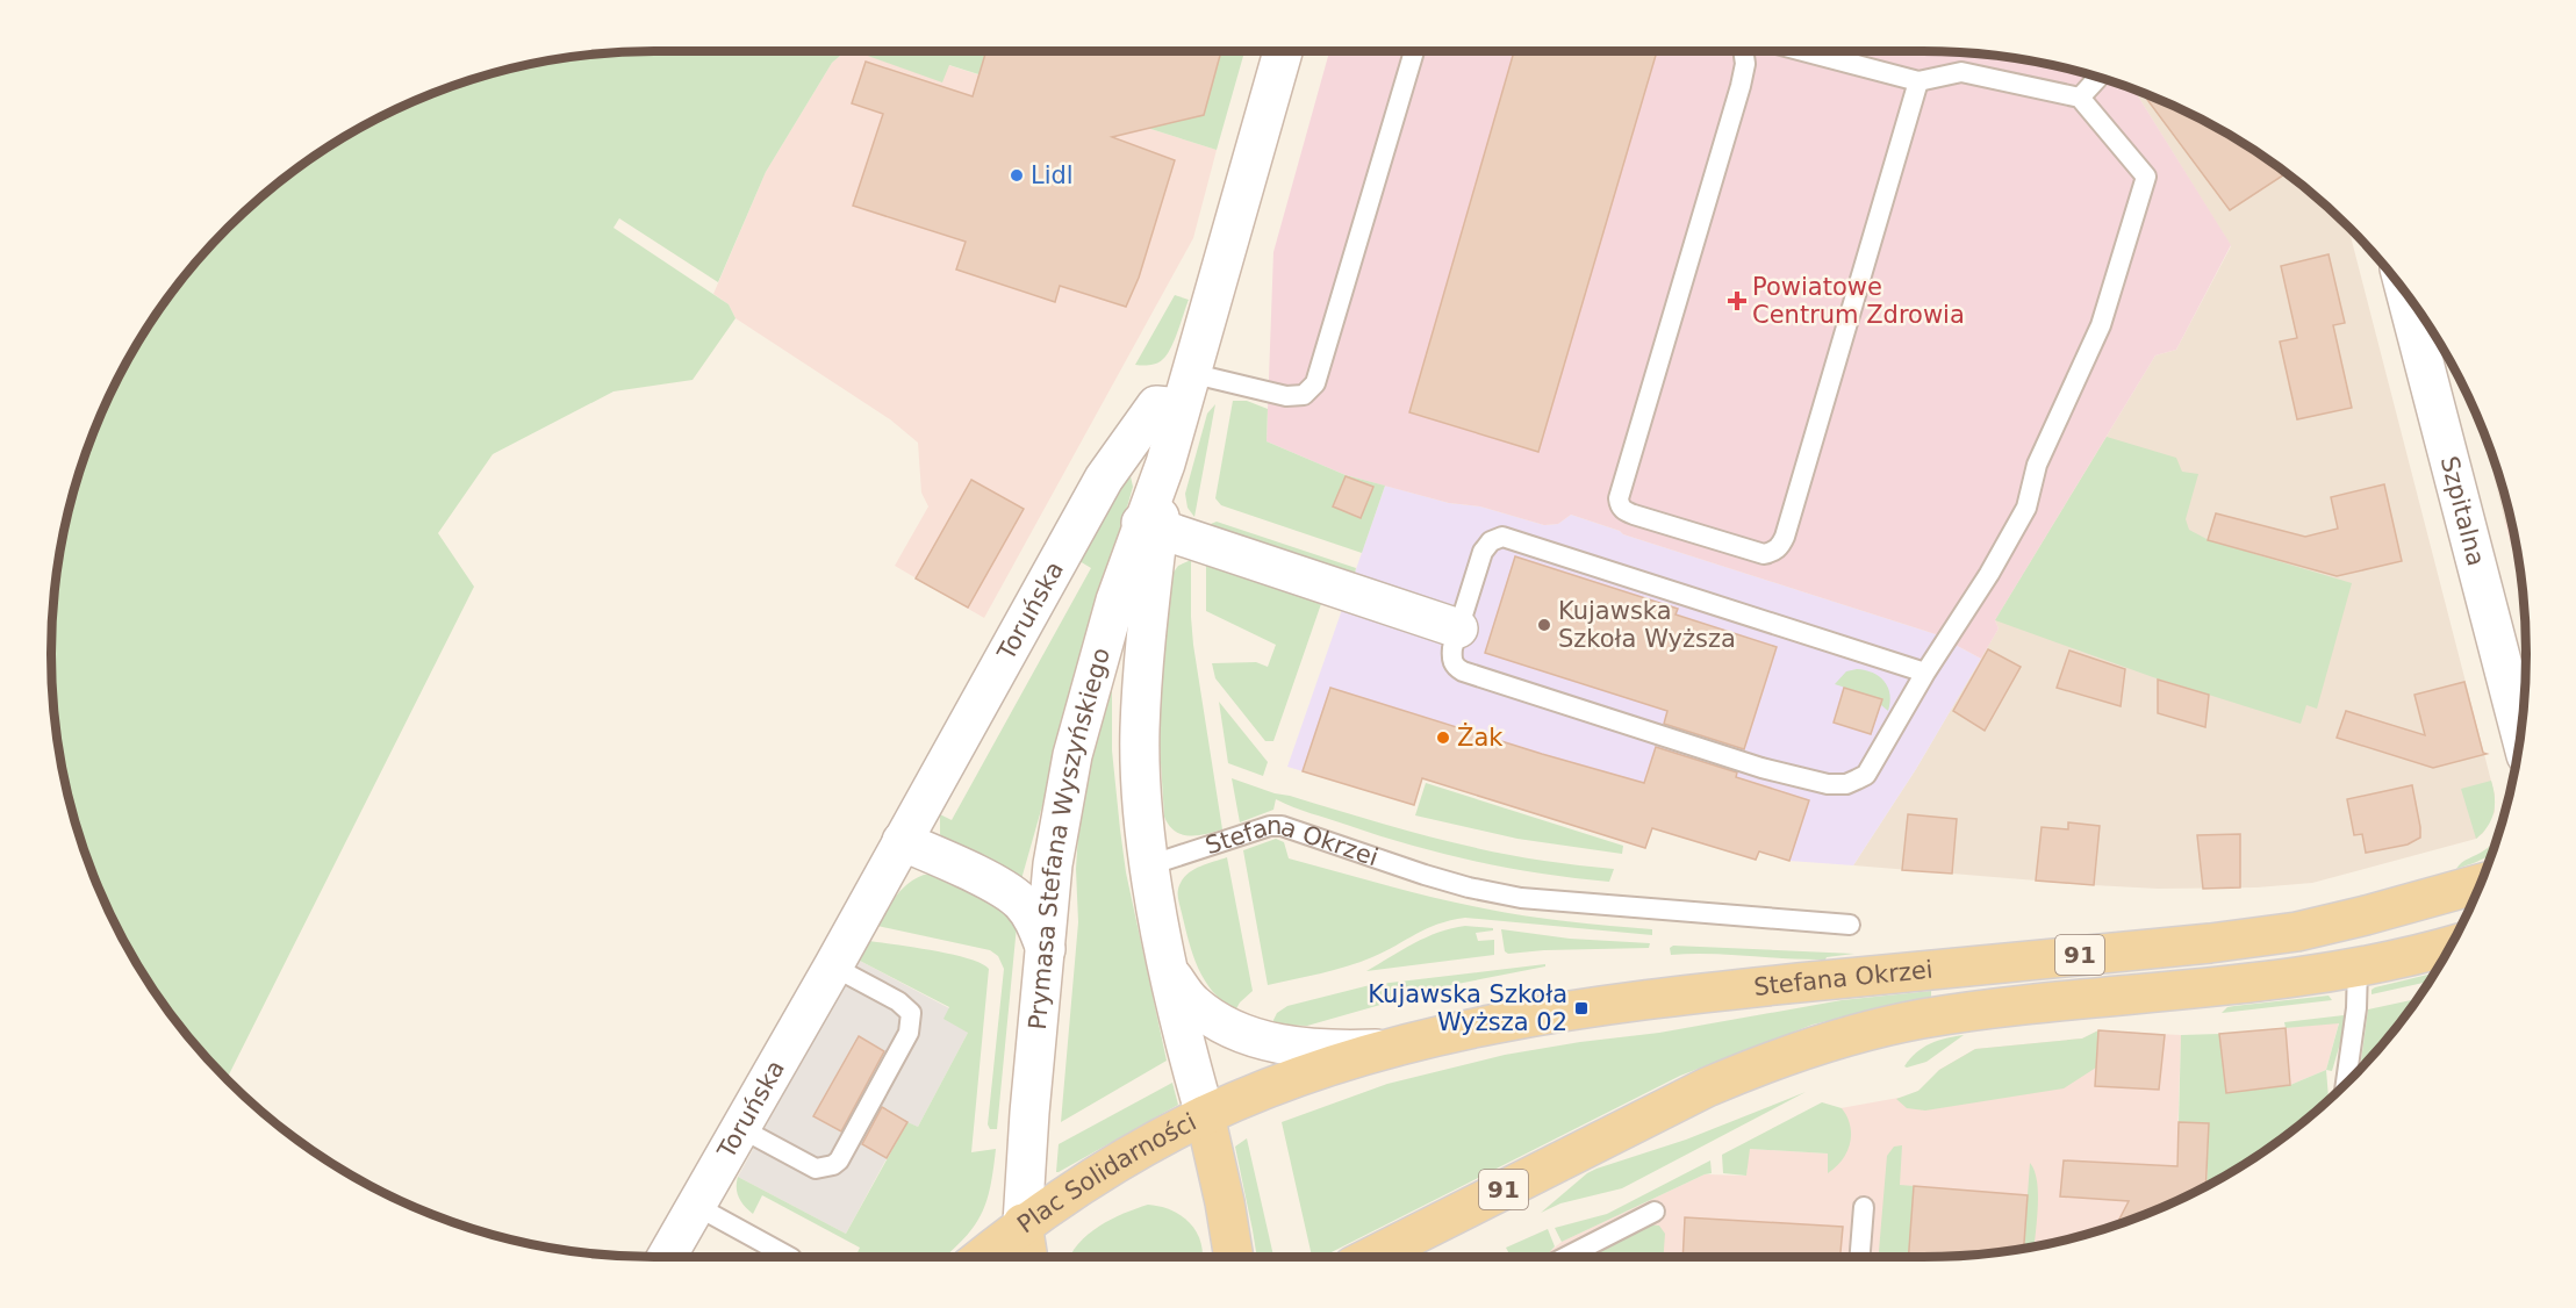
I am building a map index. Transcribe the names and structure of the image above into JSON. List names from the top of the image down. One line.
{"streets":{"main road":["Szpitalna","Toruńska","Prymasa Stefana Wyszyńskiego","Stefana Okrzei","91","Plac Solidarności"]},"crossings":[["Toruńska","Prymasa Stefana Wyszyńskiego"],["Prymasa Stefana Wyszyńskiego","Stefana Okrzei"],["Prymasa Stefana Wyszyńskiego","91"],["Prymasa Stefana Wyszyńskiego","Plac Solidarności"],["Stefana Okrzei","Plac Solidarności"],["91","Plac Solidarności"]],"places":{"other":["Lidl","Kujawska Szkoła Wyższa","Żak"],"health":["Powiatowe Centrum Zdrowia"],"transit":["Kujawska Szkoła Wyższa 02"]}}
